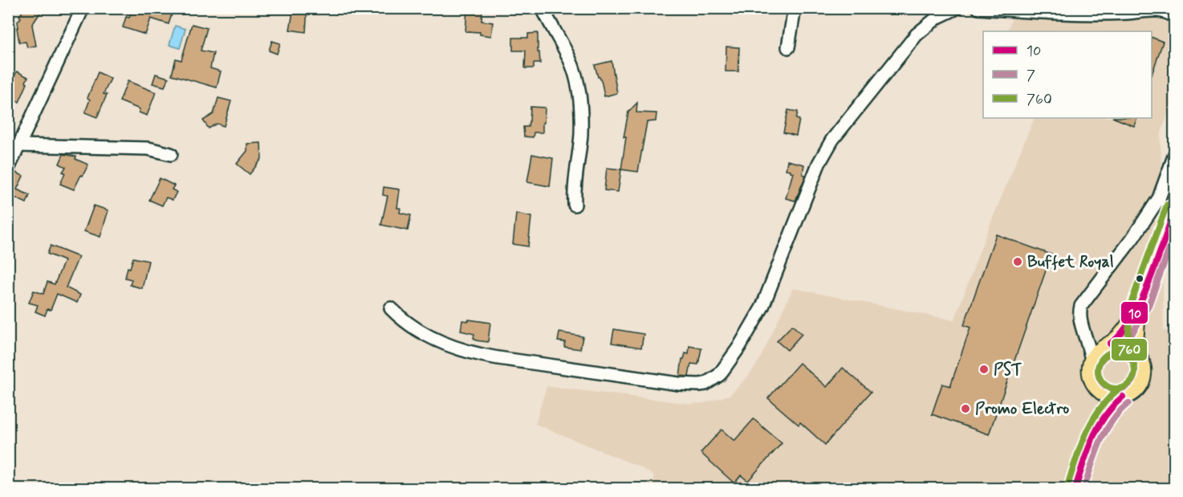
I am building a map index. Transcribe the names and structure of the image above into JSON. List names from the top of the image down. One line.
{"places":["Buffet Royal","PST","Promo Electro"],"lines":["transit line 760","transit line 10","transit line 7"],"legend":["10","7","760"]}
